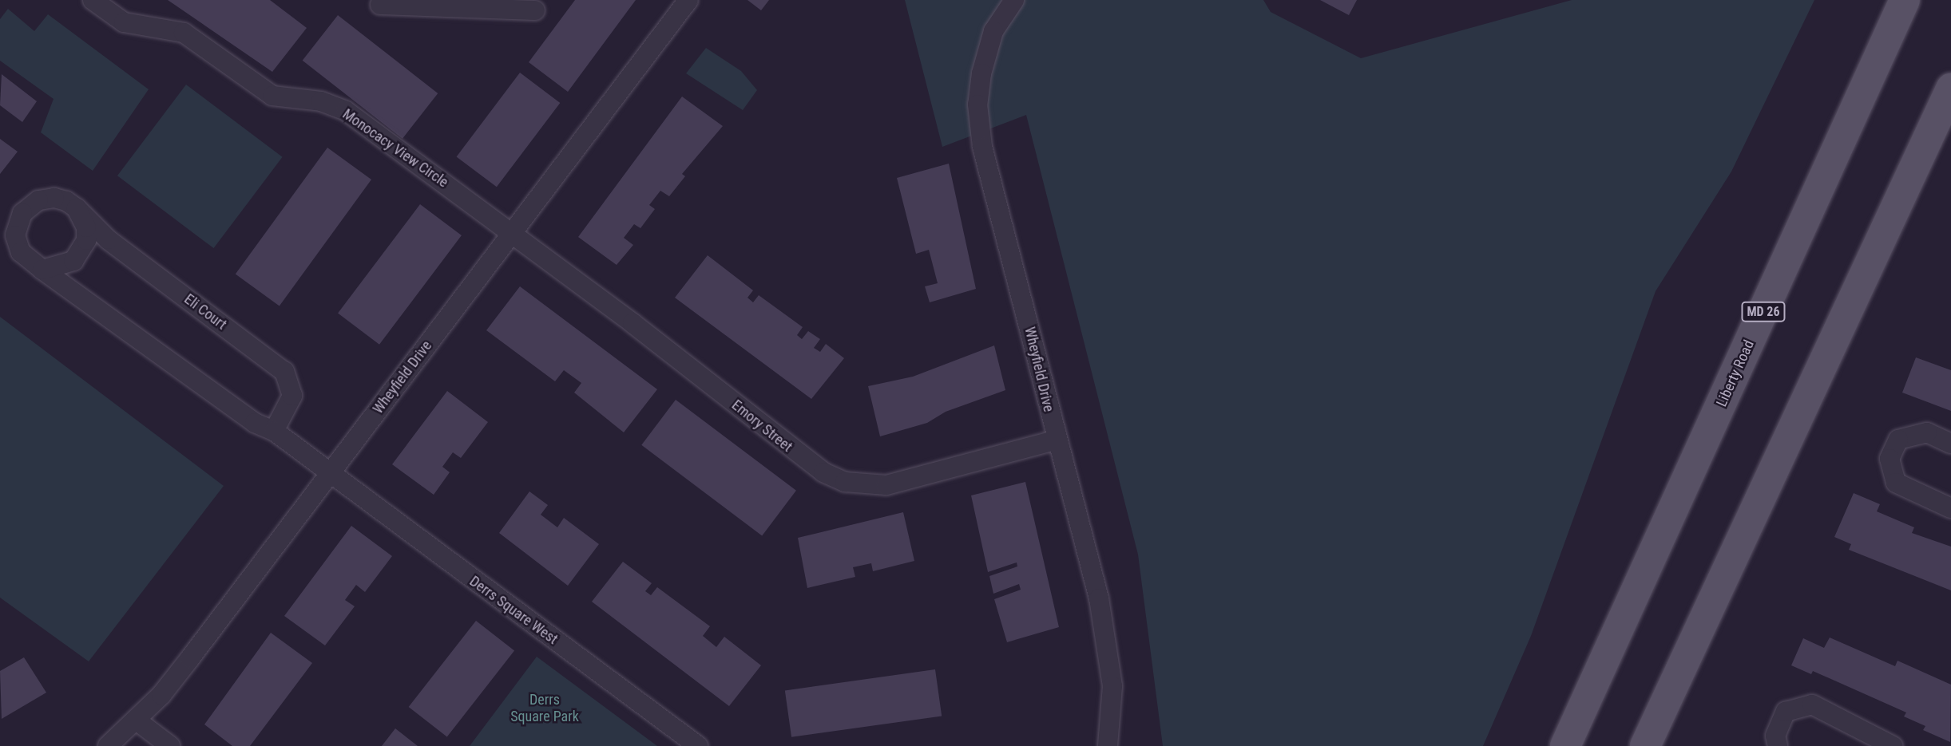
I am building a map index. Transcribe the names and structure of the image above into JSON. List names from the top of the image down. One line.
{"streets":{"main road":["MD 26","Liberty Road"],"street":["Monocacy View Circle","Eli Court","Wheyfield Drive","Emory Street","Derrs Square West"]},"crossings":[["Monocacy View Circle","Wheyfield Drive"],["Monocacy View Circle","Emory Street"],["Eli Court","Wheyfield Drive"],["Eli Court","Derrs Square West"],["Wheyfield Drive","Emory Street"],["Wheyfield Drive","Derrs Square West"]],"parks":["Derrs Square Park"]}
